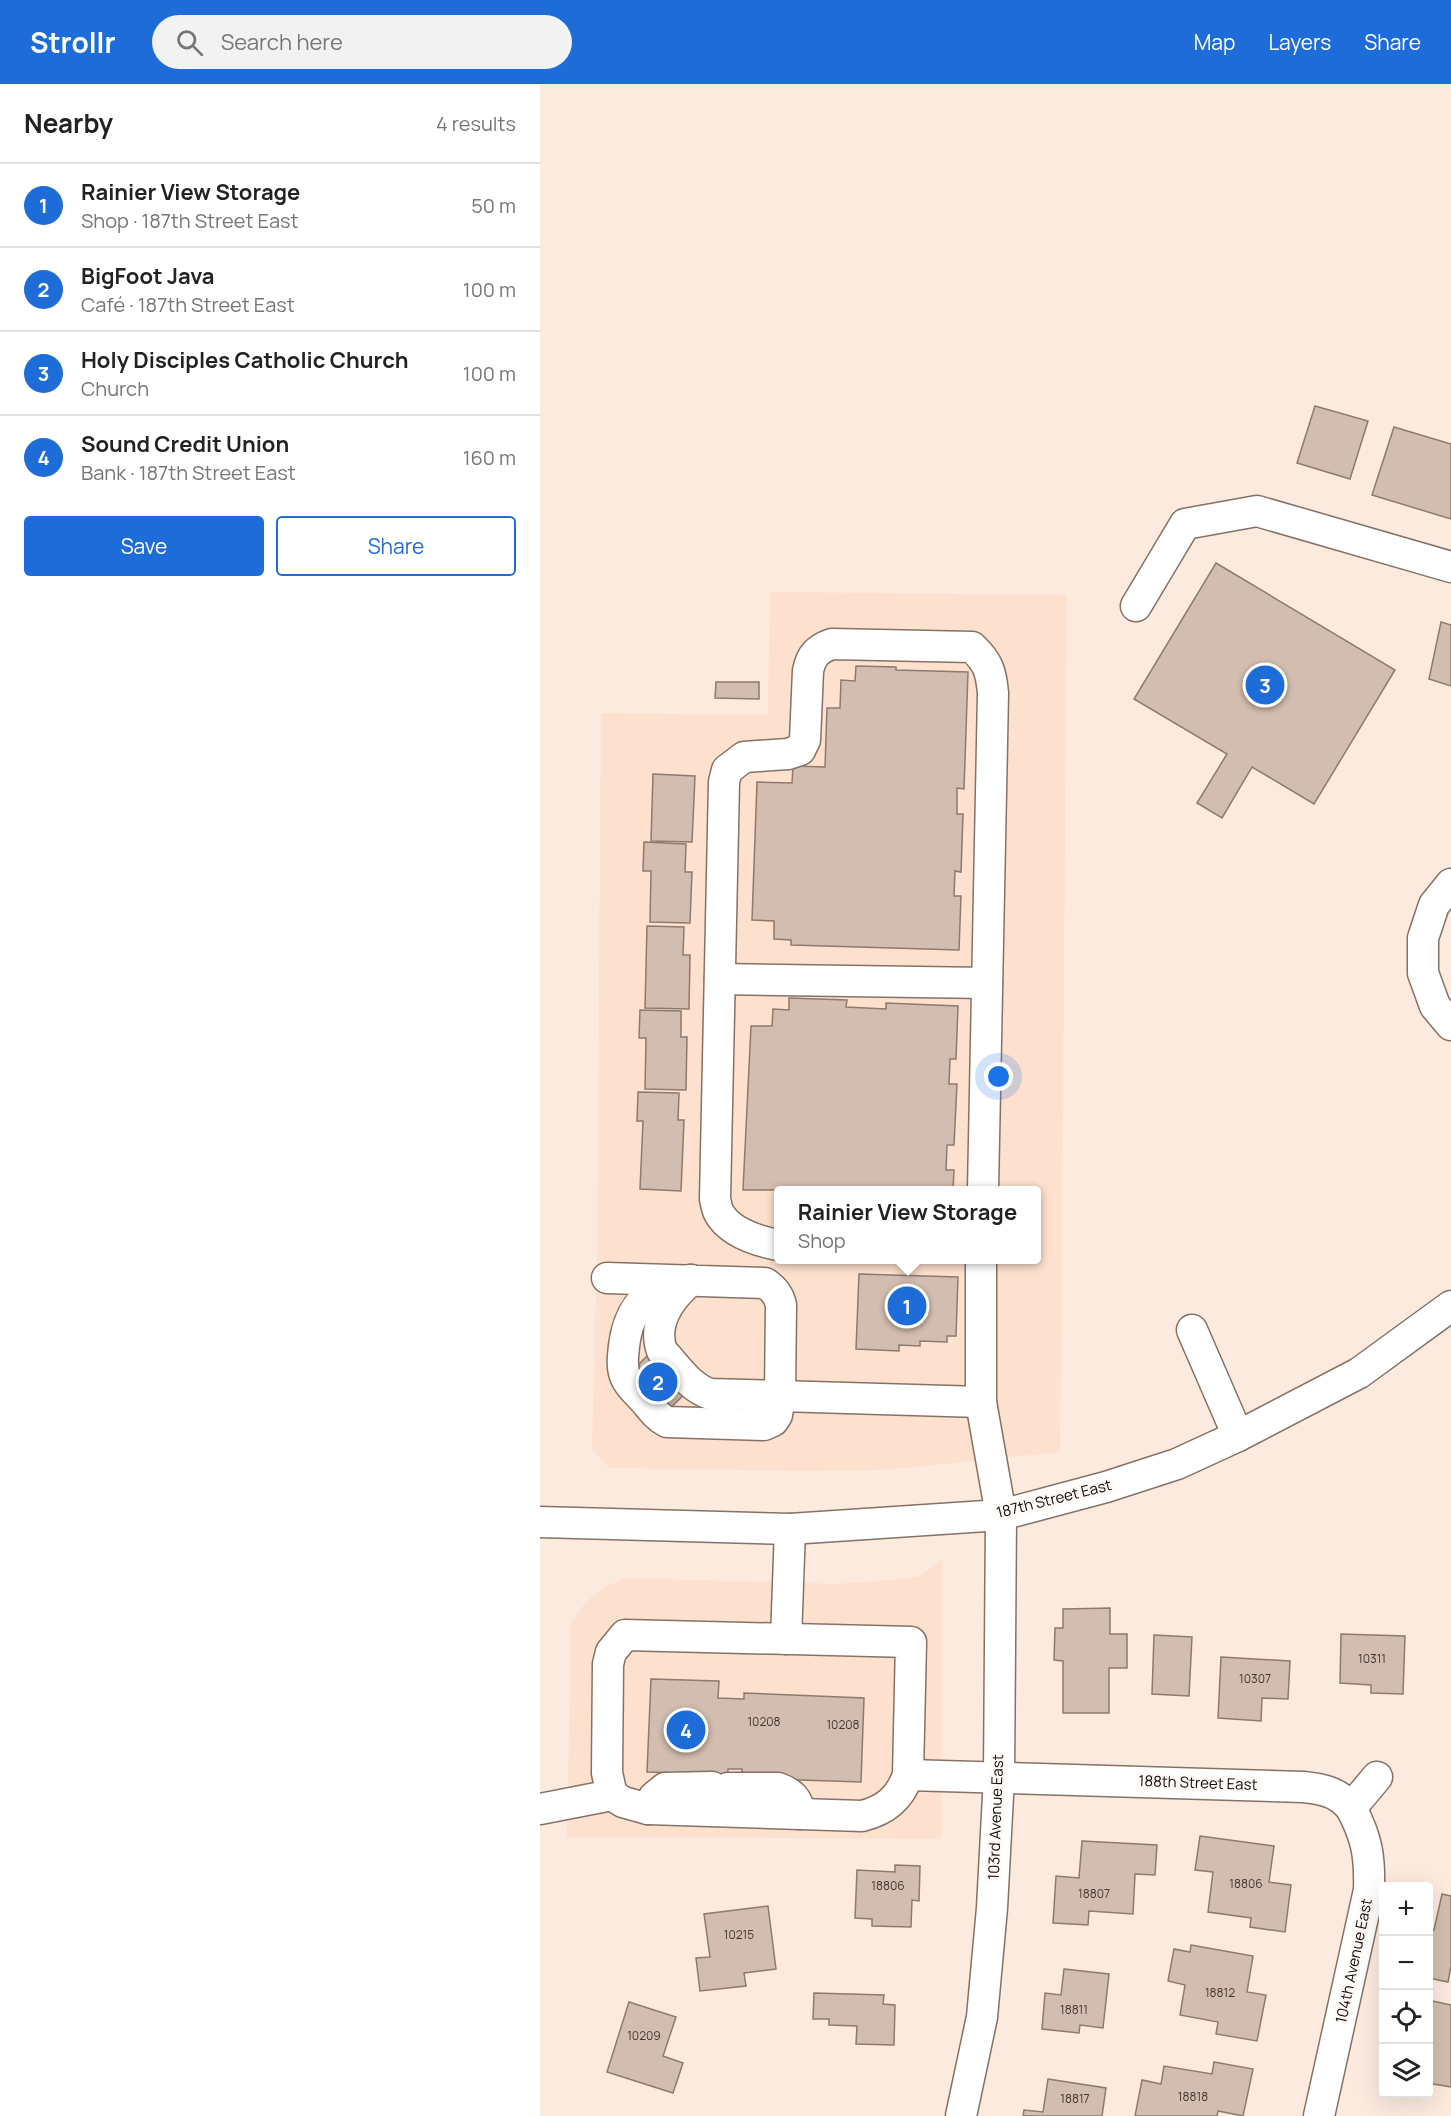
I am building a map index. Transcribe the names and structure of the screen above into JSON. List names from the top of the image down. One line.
{"streets":{"street":["187th Street East","188th Street East","103rd Avenue East","104th Avenue East"]},"crossings":[["187th Street East","103rd Avenue East"],["188th Street East","103rd Avenue East"],["188th Street East","104th Avenue East"]],"house_numbers":["10311","10307","10208","10208","18806","18806","18807","10215","18812","18811","10209","18818","18817"],"page":{"header":"Strollr","search":"Search here","nav":["Map","Layers","Share"],"heading":["Nearby","4 results"],"list":[{"mark":"1","name":"Rainier View Storage","note":"Shop · 187th Street East","value":"50 m"},{"mark":"2","name":"BigFoot Java","note":"Café · 187th Street East","value":"100 m"},{"mark":"3","name":"Holy Disciples Catholic Church","note":"Church","value":"100 m"},{"mark":"4","name":"Sound Credit Union","note":"Bank · 187th Street East","value":"160 m"}],"buttons":["Save","Share"],"pins":["3","1","2","4"],"popup":["Rainier View Storage","Shop"],"map_buttons":["+","−"]}}
